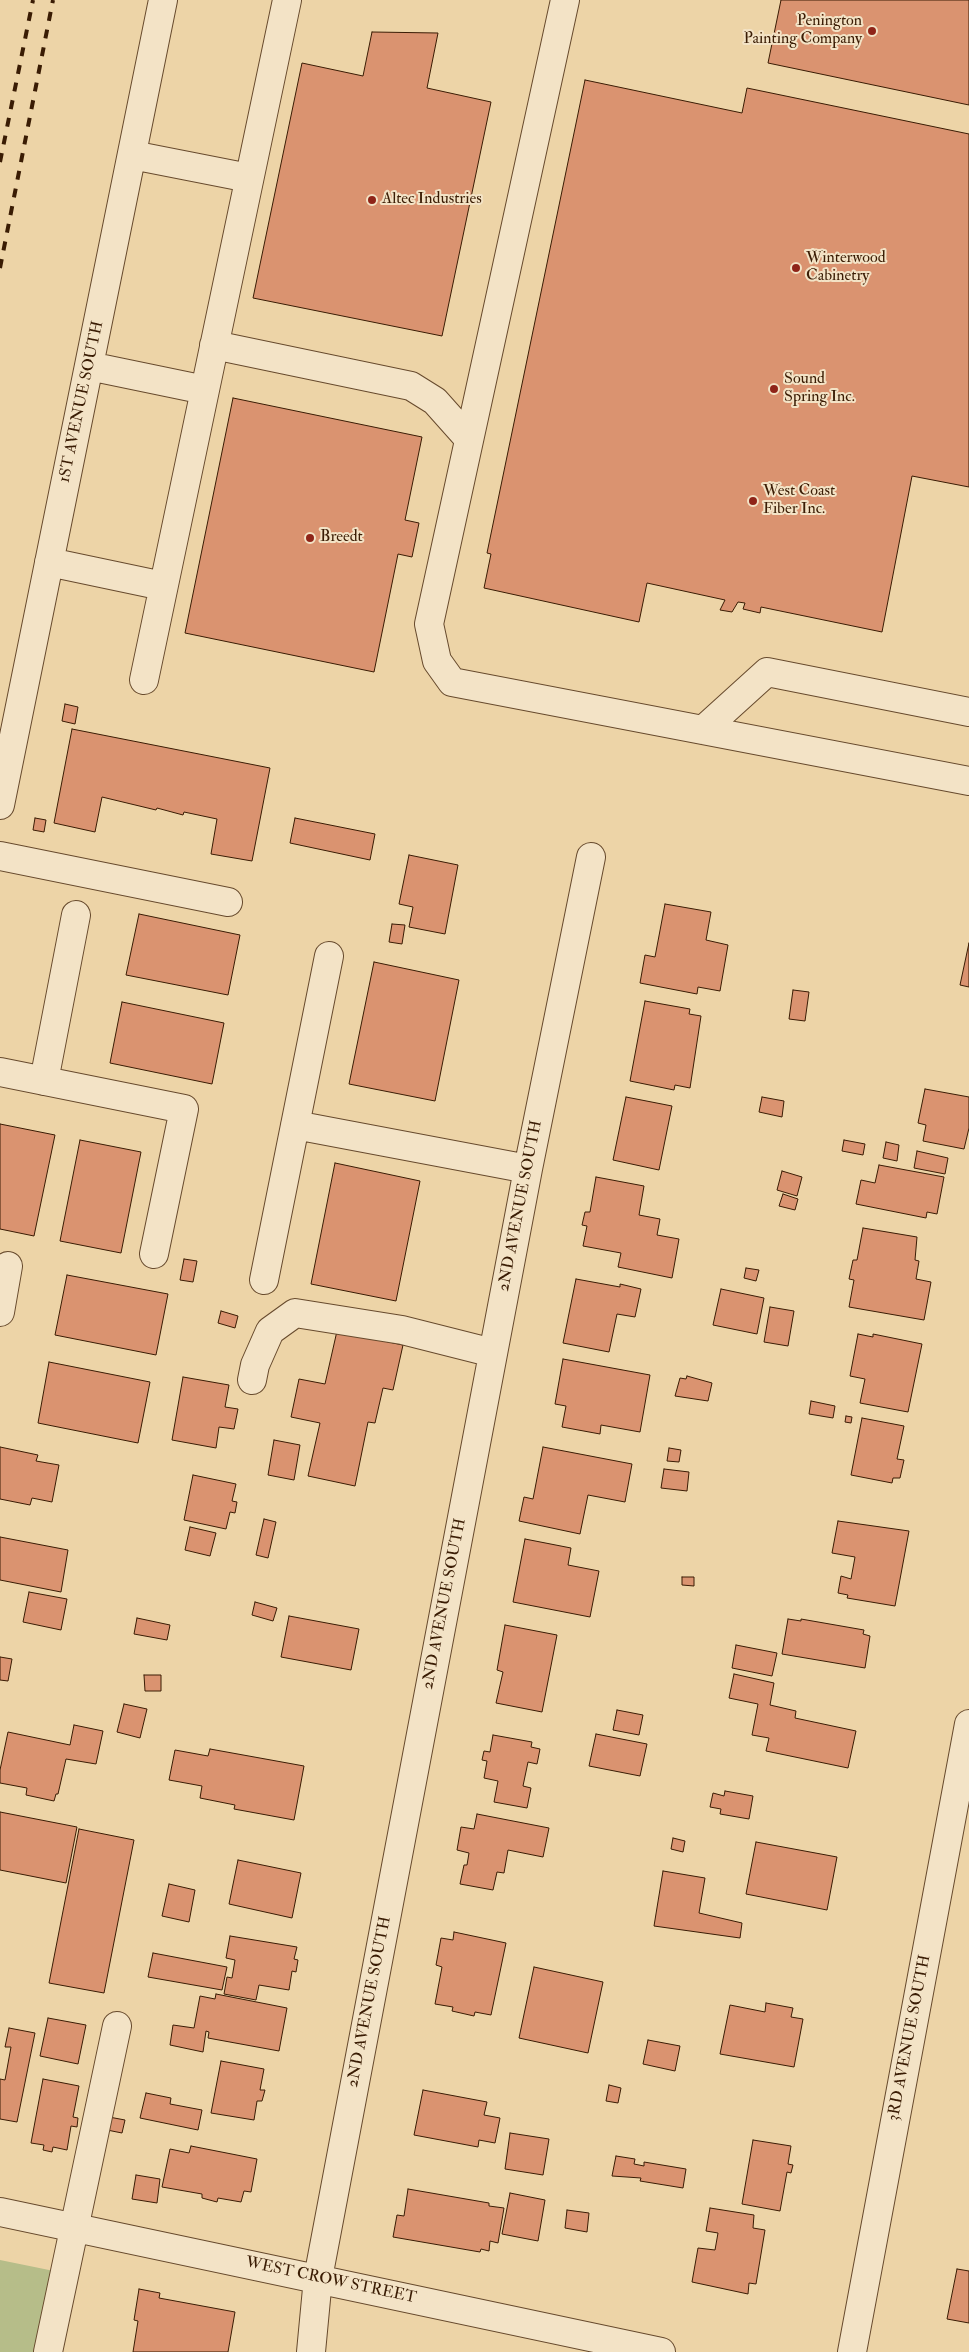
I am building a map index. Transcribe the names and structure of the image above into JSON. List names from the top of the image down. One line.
{"streets":{"street":["1ST AVENUE SOUTH","2ND AVENUE SOUTH","3RD AVENUE SOUTH","WEST CROW STREET"]},"crossings":[["2ND AVENUE SOUTH","WEST CROW STREET"]],"places":["Penington Painting Company","Altec Industries","Winterwood Cabinetry","Sound Spring Inc.","West Coast Fiber Inc.","Breedt"]}
